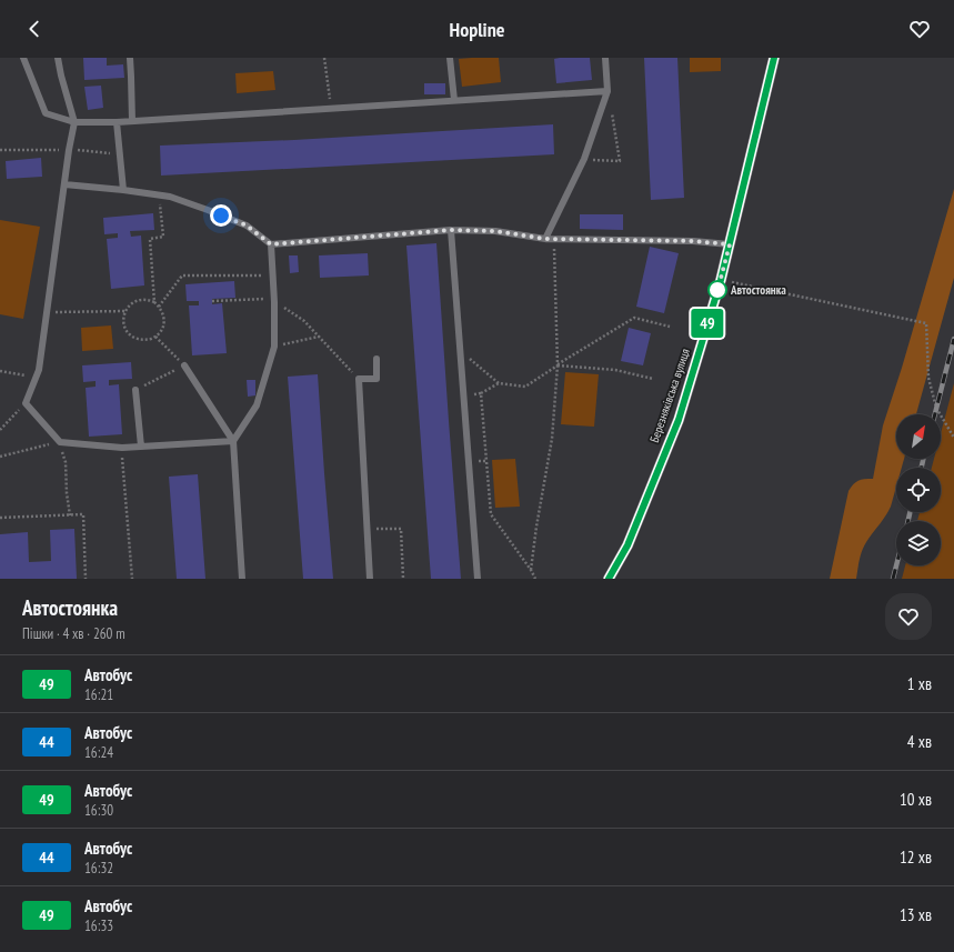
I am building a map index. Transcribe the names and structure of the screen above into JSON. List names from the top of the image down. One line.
{"streets":{"street":["Березняківська вулиця"]},"places":["Автостоянка"],"lines":["bus line 49"],"north":"top right","page":{"header":"Hopline","on_map":"49","heading":["Автостоянка","Пішки · 4 хв · 260 m"],"list":[{"mark":"49","name":"Автобус","note":"16:21","value":"1 хв"},{"mark":"44","name":"Автобус","note":"16:24","value":"4 хв"},{"mark":"49","name":"Автобус","note":"16:30","value":"10 хв"},{"mark":"44","name":"Автобус","note":"16:32","value":"12 хв"},{"mark":"49","name":"Автобус","note":"16:33","value":"13 хв"}]}}
